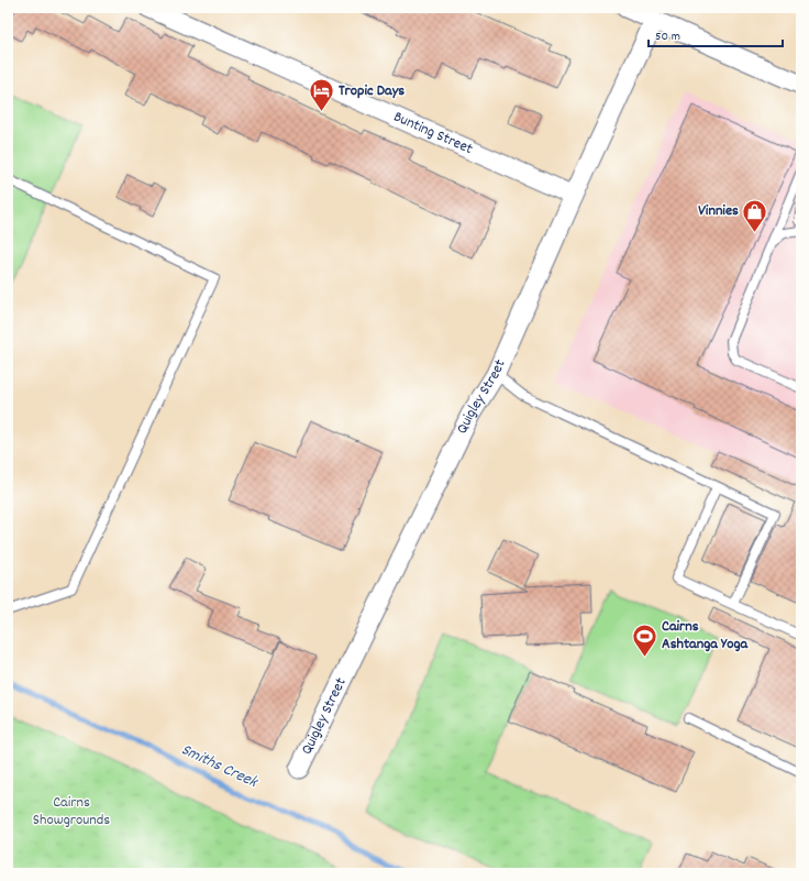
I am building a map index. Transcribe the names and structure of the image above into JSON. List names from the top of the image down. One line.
{"streets":{"street":["Bunting Street","Quigley Street"]},"crossings":[["Bunting Street","Quigley Street"]],"water":["Smiths Creek"],"parks":["Cairns Showgrounds"],"places":{"hotel":["Tropic Days"],"shop":["Vinnies"],"sports":["Cairns Ashtanga Yoga"]},"scale_bar":"50 m"}
